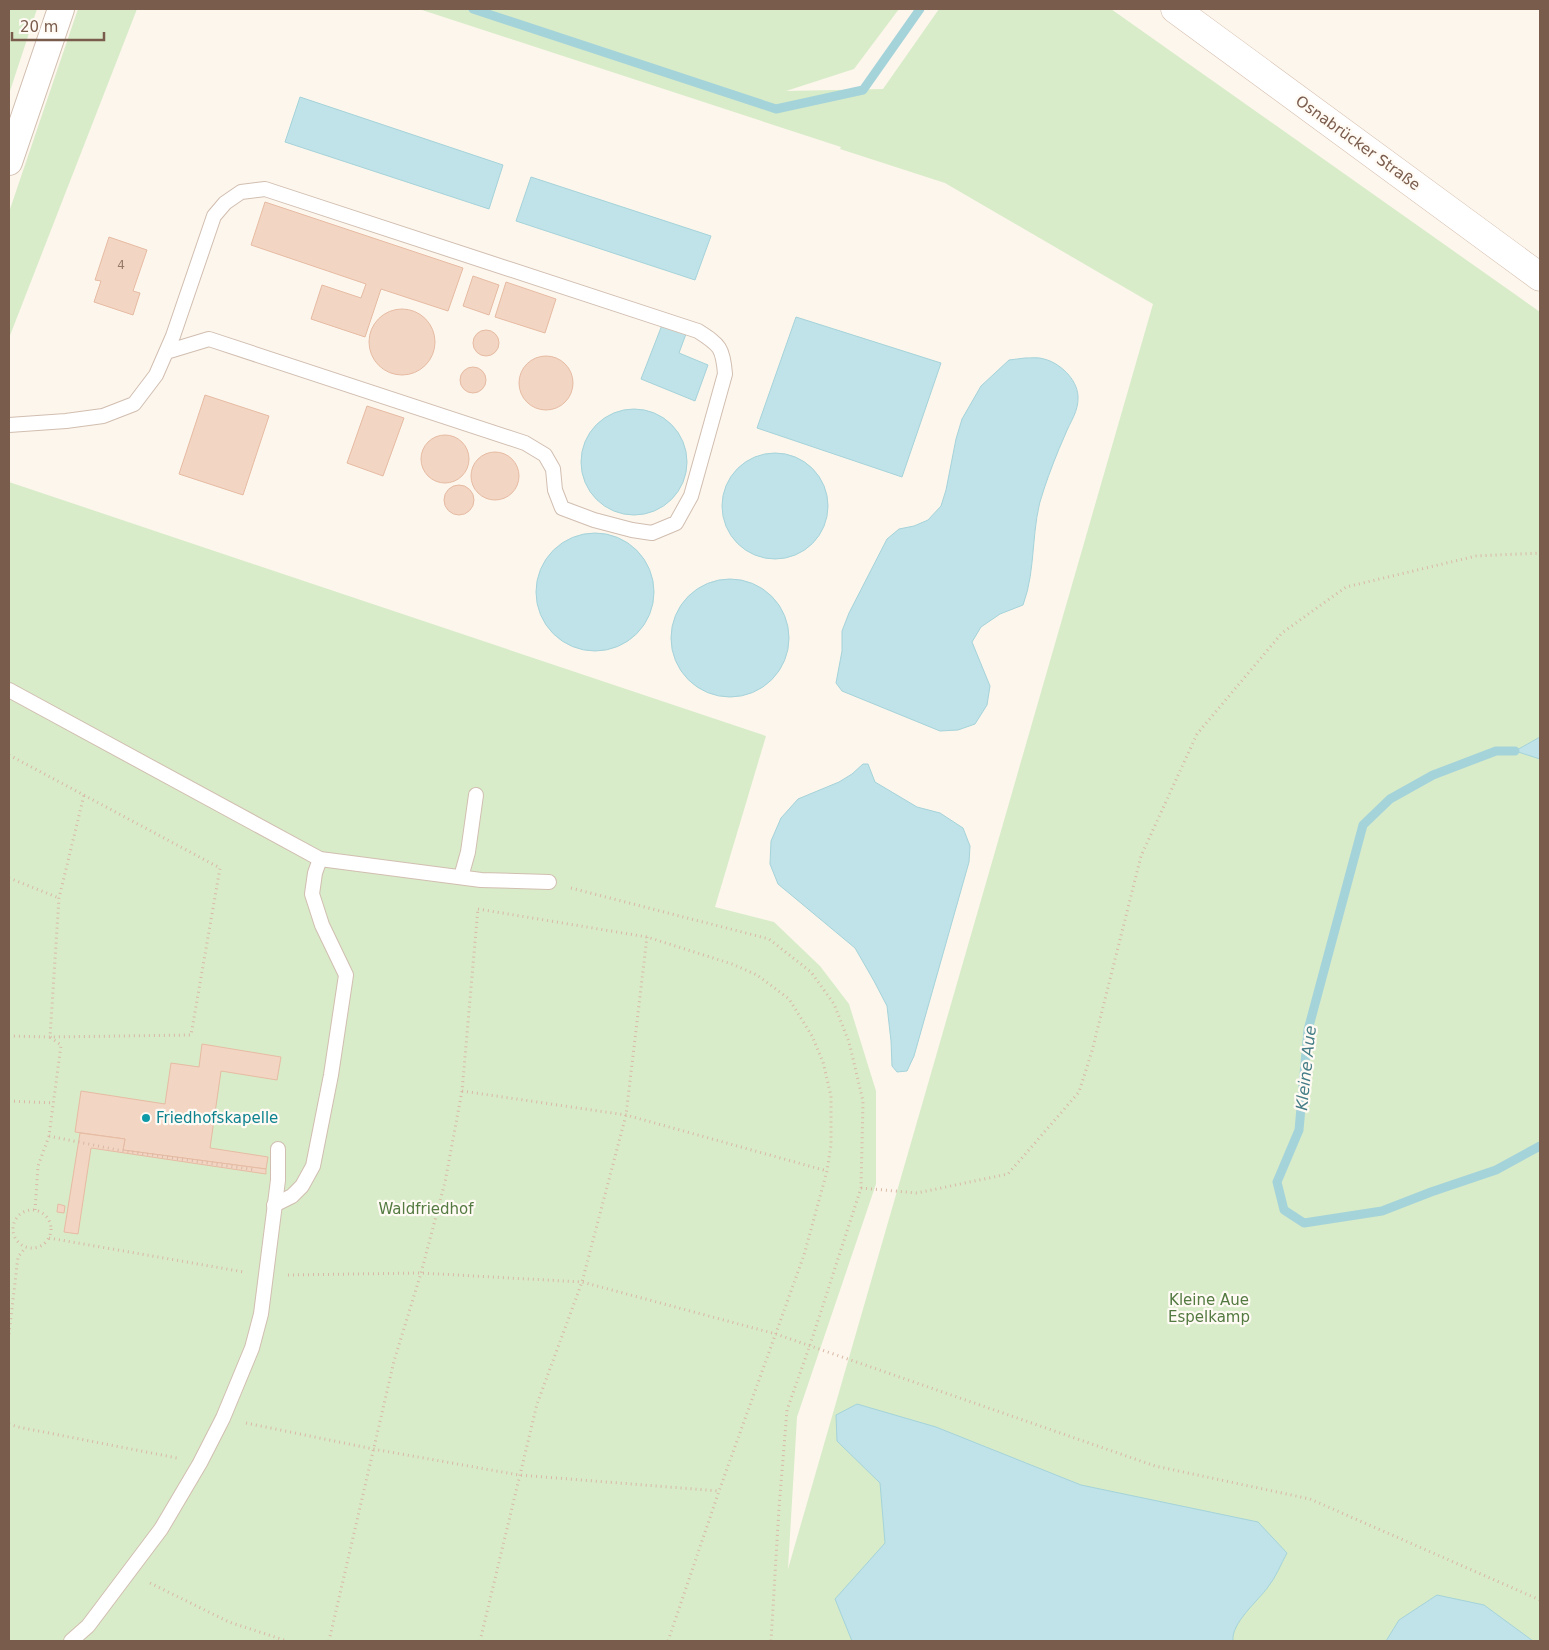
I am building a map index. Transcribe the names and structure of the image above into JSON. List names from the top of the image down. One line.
{"streets":{"main road":["Osnabrücker Straße"]},"water":["Kleine Aue"],"parks":["Waldfriedhof","Kleine Aue Espelkamp"],"places":["Friedhofskapelle"],"house_numbers":["4"],"scale_bar":"20 m"}
